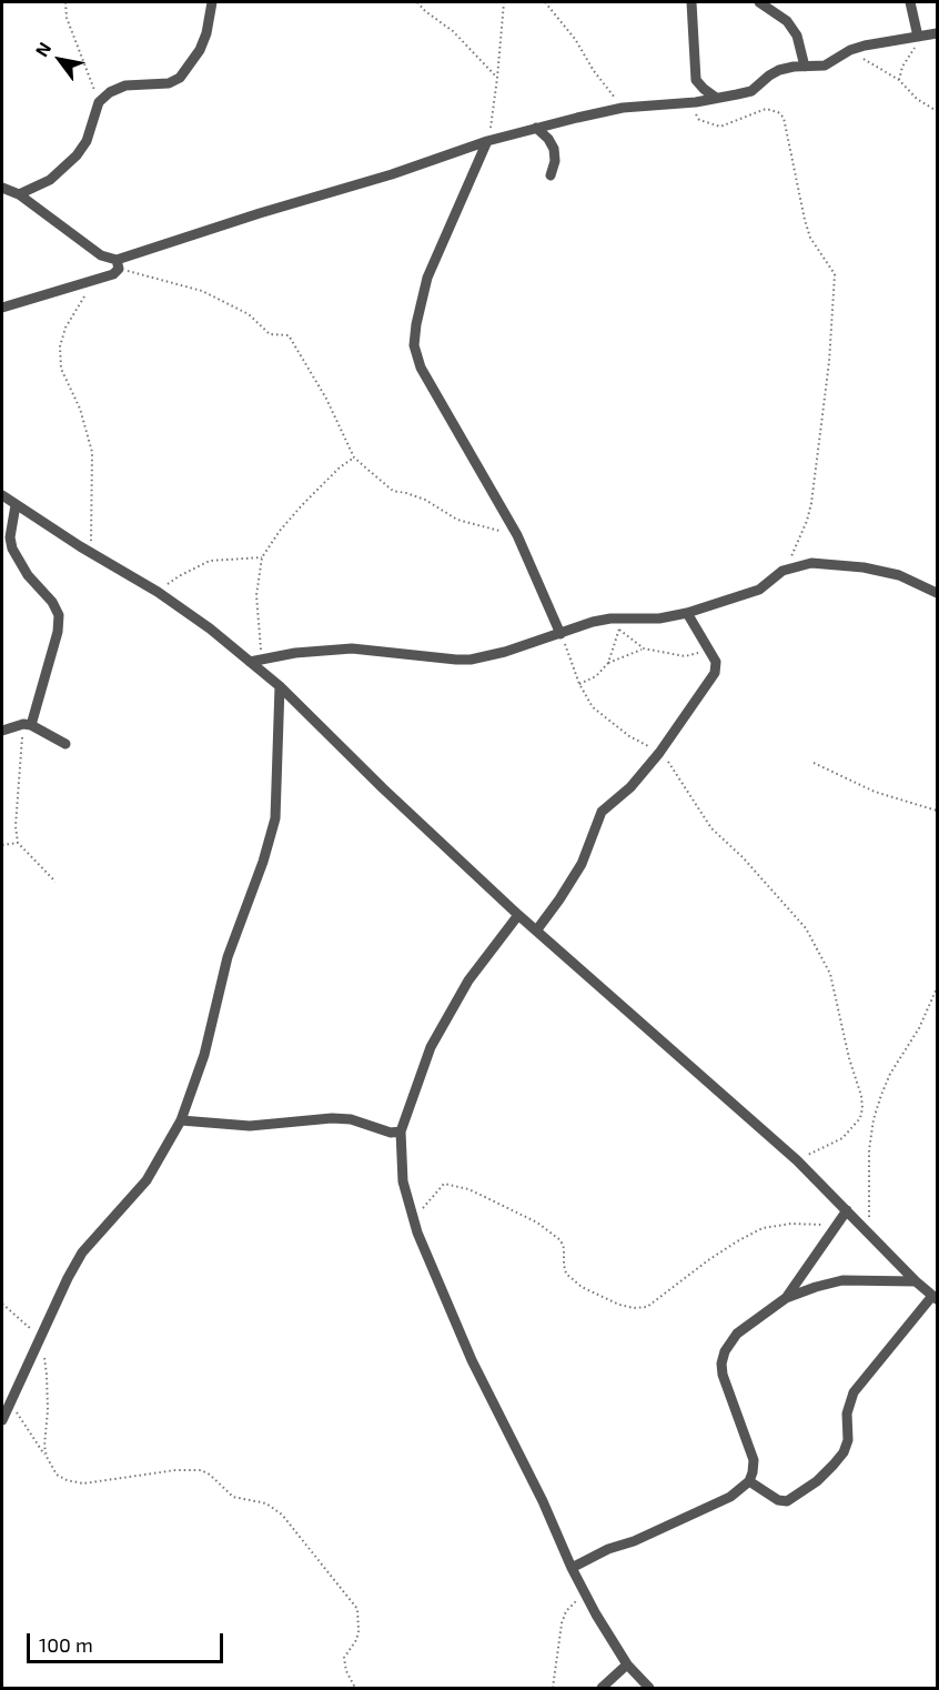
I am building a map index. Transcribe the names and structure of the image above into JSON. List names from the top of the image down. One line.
{"scale_bar":"100 m","north":"top left"}
